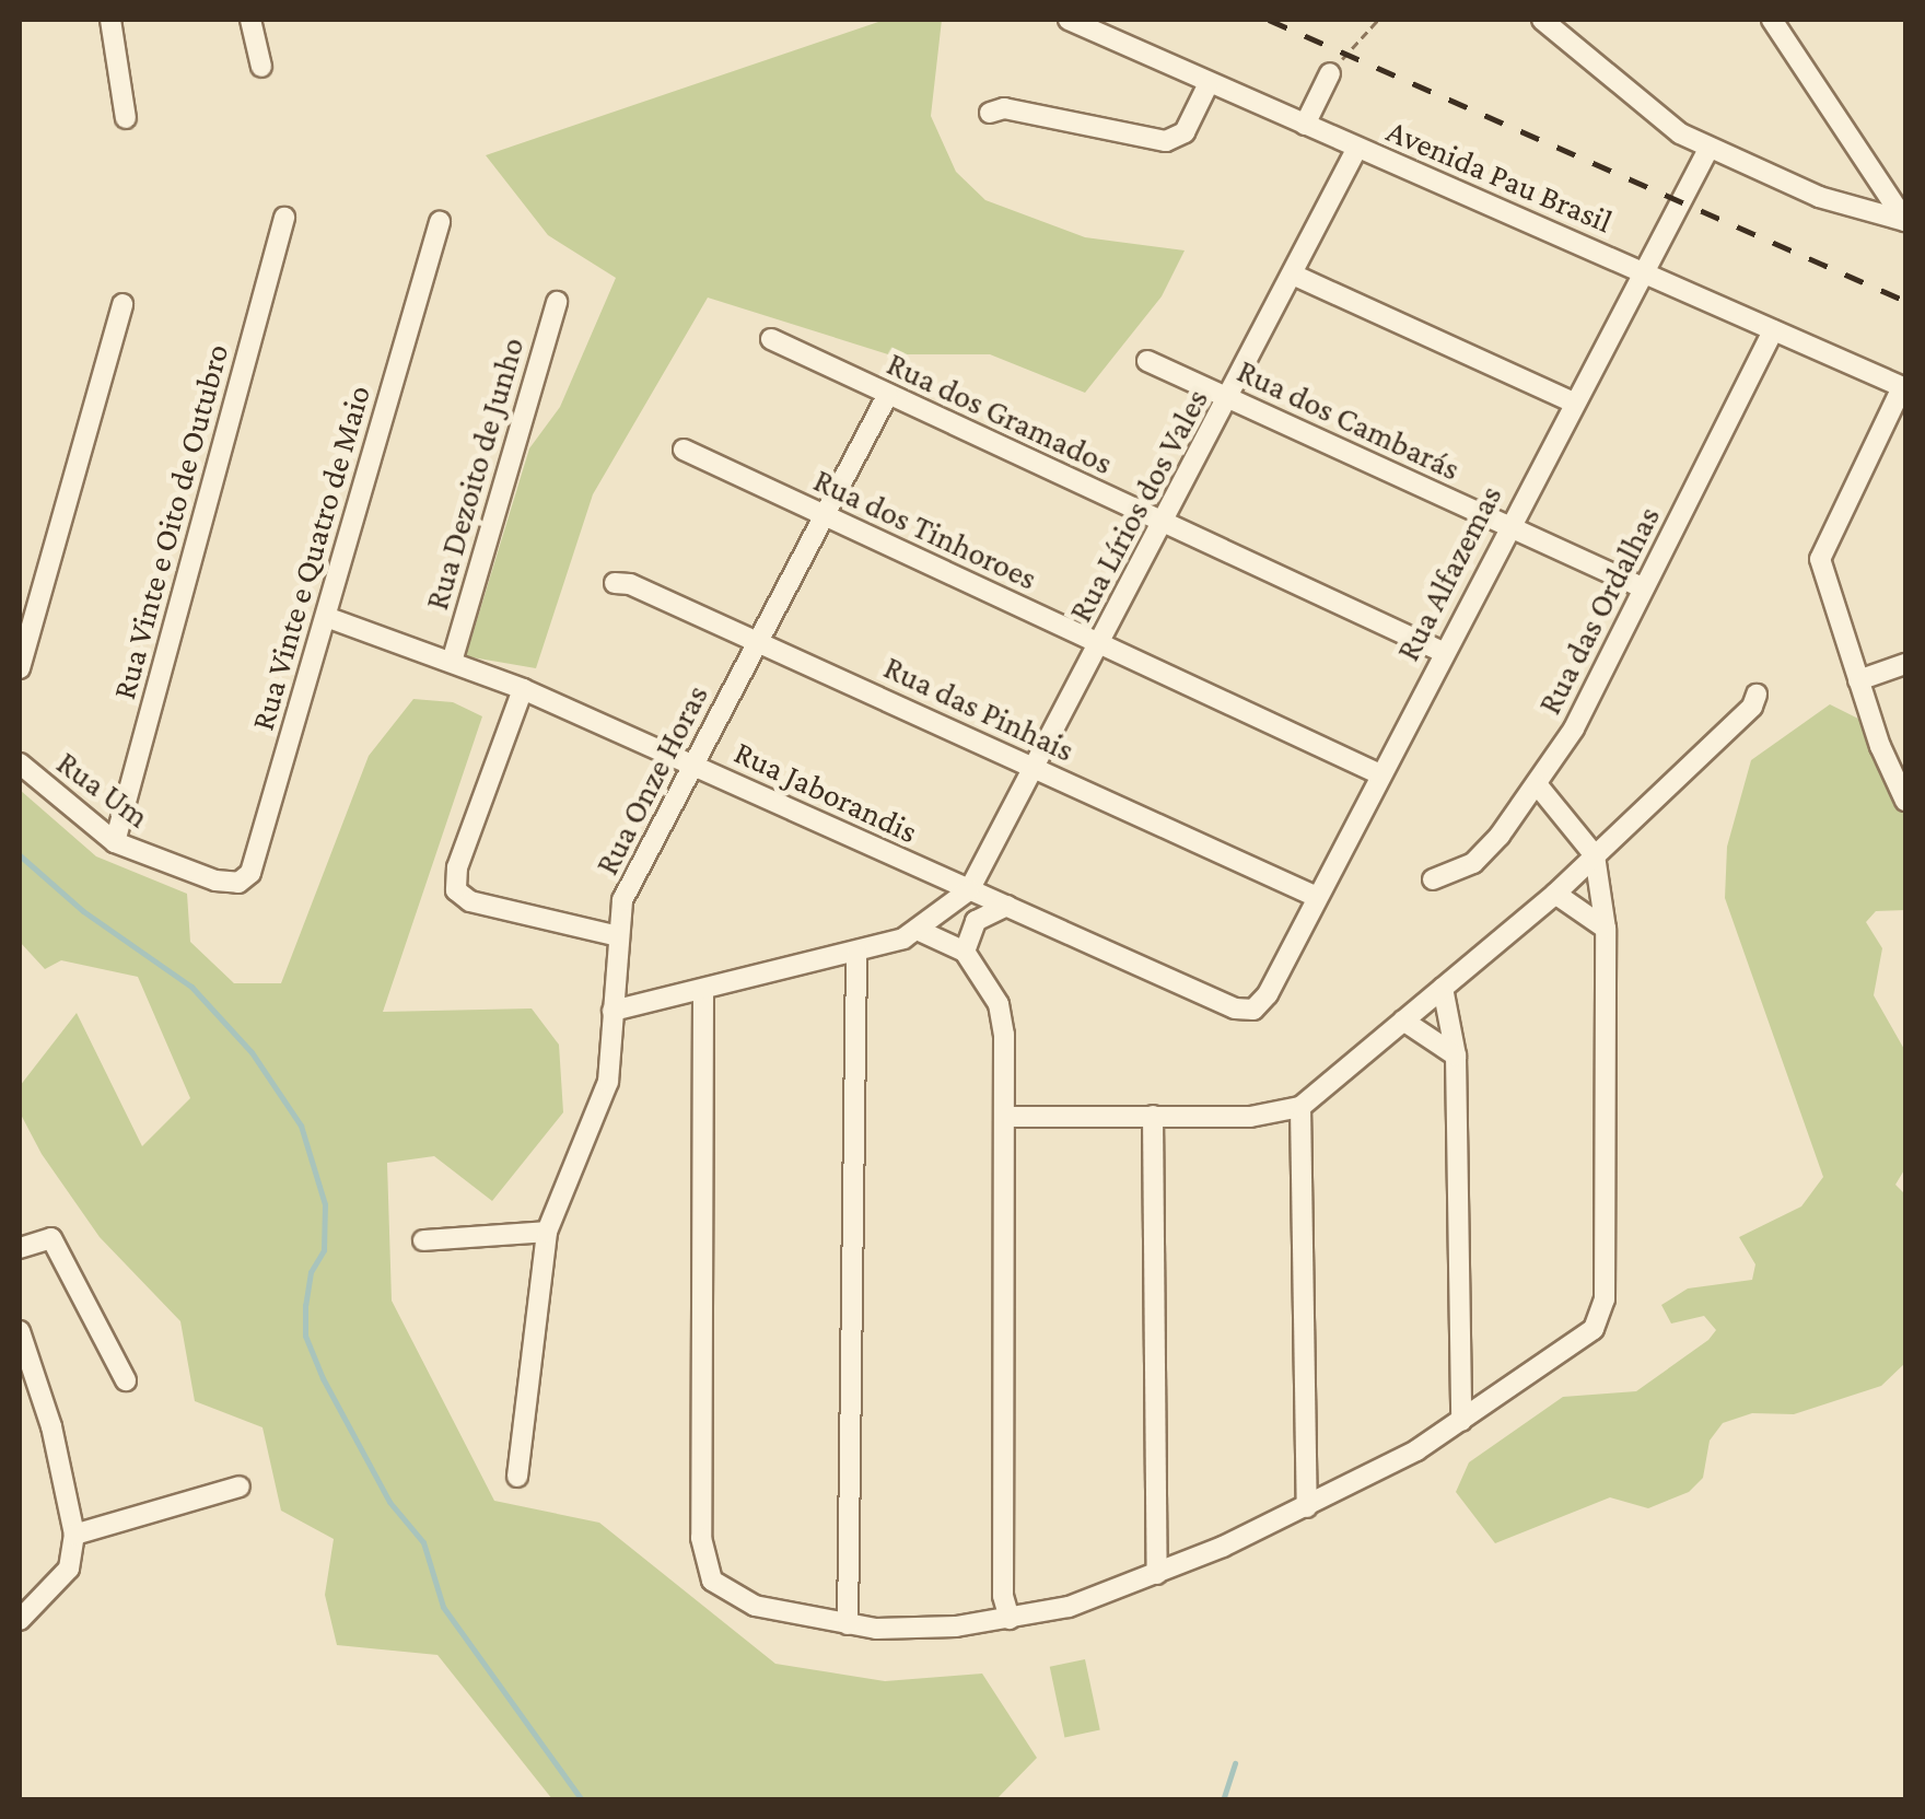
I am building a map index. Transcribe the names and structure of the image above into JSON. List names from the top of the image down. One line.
{"streets":{"street":["Avenida Pau Brasil","Rua dos Gramados","Rua dos Cambarás","Rua Dezoito de Junho","Rua Lírios dos Vales","Rua Vinte e Oito de Outubro","Rua dos Tinhoroes","Rua Vinte e Quatro de Maio","Rua Alfazemas","Rua das Ordalhas","Rua das Pinhais","Rua Onze Horas","Rua Um","Rua Jaborandis"]},"crossings":[["Avenida Pau Brasil","Rua Lírios dos Vales"],["Avenida Pau Brasil","Rua Alfazemas"],["Avenida Pau Brasil","Rua das Ordalhas"],["Rua dos Gramados","Rua Lírios dos Vales"],["Rua dos Gramados","Rua Alfazemas"],["Rua dos Gramados","Rua Onze Horas"],["Rua dos Cambarás","Rua Lírios dos Vales"],["Rua dos Cambarás","Rua Alfazemas"],["Rua dos Cambarás","Rua das Ordalhas"],["Rua Dezoito de Junho","Rua Jaborandis"],["Rua Lírios dos Vales","Rua dos Tinhoroes"],["Rua Lírios dos Vales","Rua das Pinhais"],["Rua Lírios dos Vales","Rua Jaborandis"],["Rua Vinte e Oito de Outubro","Rua Um"],["Rua dos Tinhoroes","Rua Alfazemas"],["Rua dos Tinhoroes","Rua Onze Horas"],["Rua Vinte e Quatro de Maio","Rua Um"],["Rua Vinte e Quatro de Maio","Rua Jaborandis"],["Rua Alfazemas","Rua das Pinhais"],["Rua Alfazemas","Rua Jaborandis"],["Rua das Pinhais","Rua Onze Horas"],["Rua Onze Horas","Rua Jaborandis"]]}
